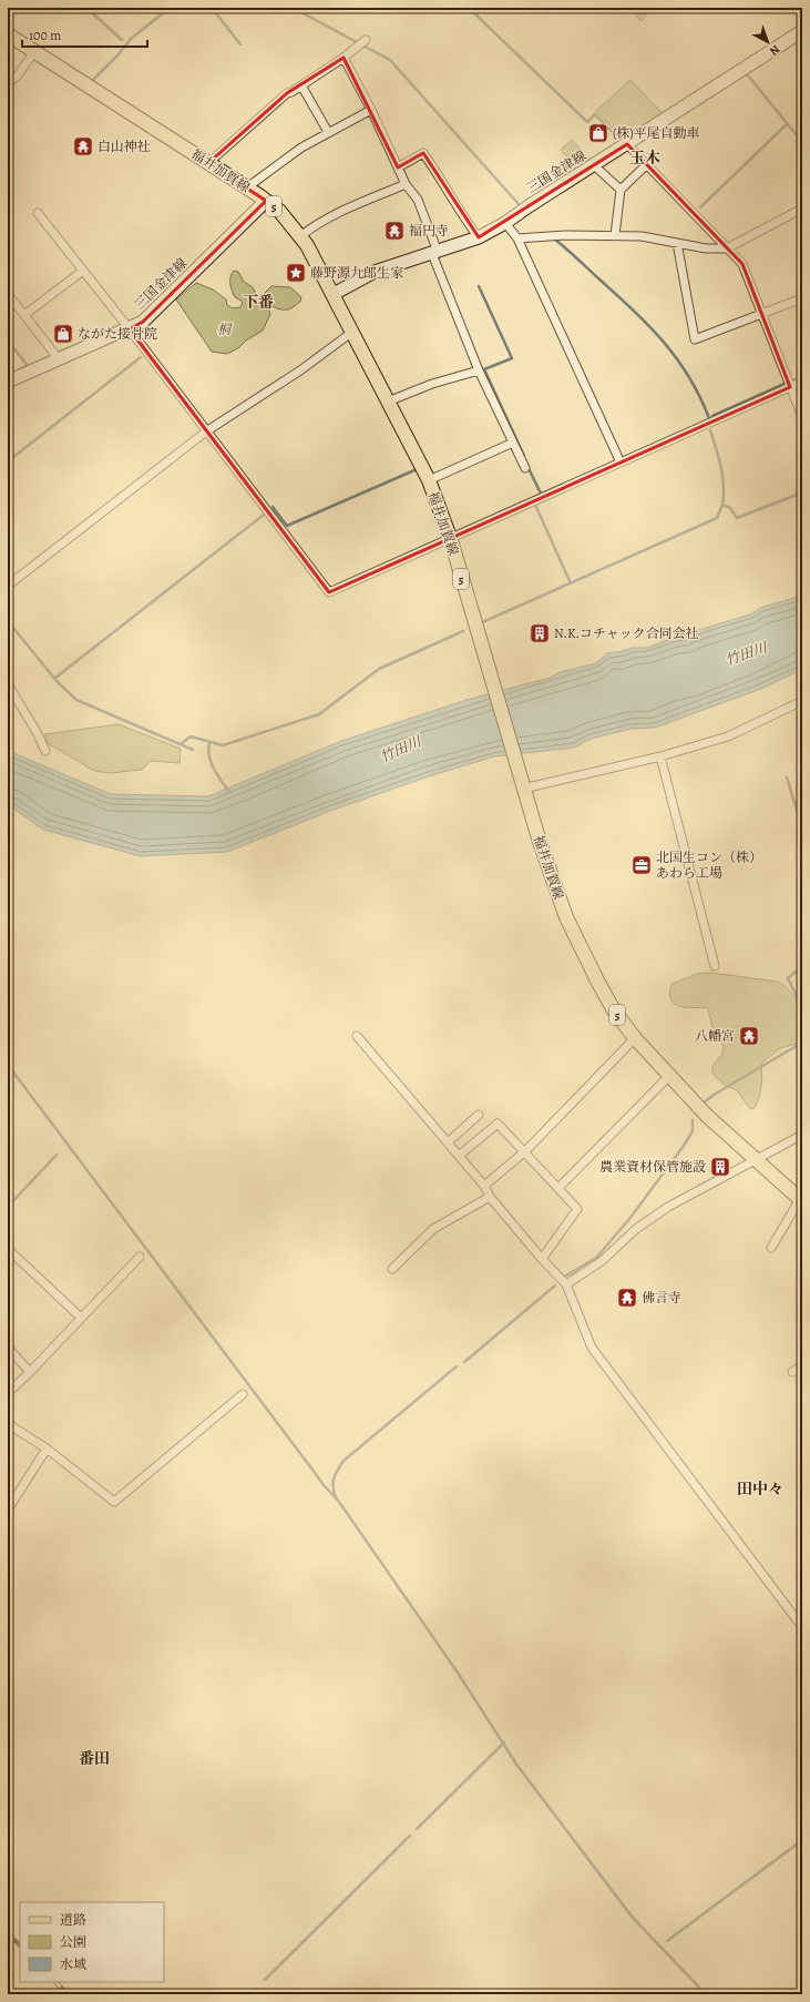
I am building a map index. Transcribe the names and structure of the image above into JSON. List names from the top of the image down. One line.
{"streets":{"main road":["福井加賀線","三国金津線","5"]},"crossings":[["福井加賀線","三国金津線"]],"districts":["玉木","下番","田中々","番田"],"water":["竹田川"],"parks":["桐"],"places":{"shop":["(株)平尾自動車","ながた接骨院"],"temple":["白山神社","福円寺","八幡宮","佛言寺"],"place":["藤野源九郎生家"],"building":["N.K.コチャック合同会社","農業資材保管施設"],"office":["北国生コン（株） あわら工場"]},"legend":["道路","公園","水域"],"scale_bar":"100 m","north":"bottom right"}
